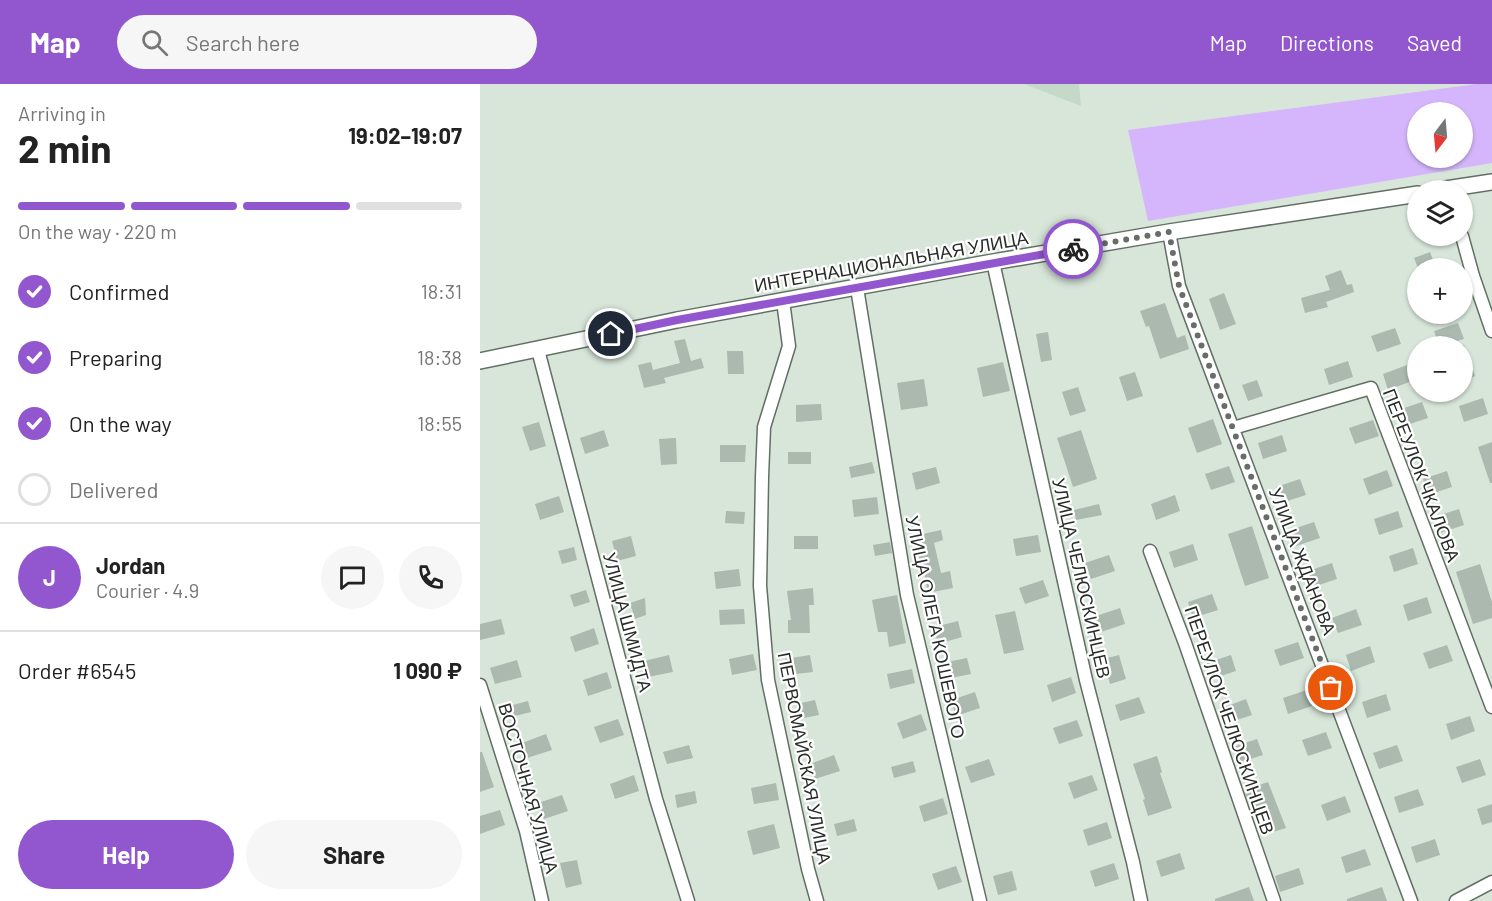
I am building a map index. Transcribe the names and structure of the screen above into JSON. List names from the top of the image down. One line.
{"streets":{"street":["ИНТЕРНАЦИОНАЛЬНАЯ УЛИЦА","ПЕРЕУЛОК ЧКАЛОВА","УЛИЦА ЖДАНОВА","УЛИЦА ЧЕЛЮСКИНЦЕВ","УЛИЦА ШМИДТА","УЛИЦА ОЛЕГА КОШЕВОГО","ПЕРЕУЛОК ЧЕЛЮСКИНЦЕВ","ПЕРВОМАЙСКАЯ УЛИЦА","ВОСТОЧНАЯ УЛИЦА"]},"crossings":[["ИНТЕРНАЦИОНАЛЬНАЯ УЛИЦА","УЛИЦА ЖДАНОВА"],["ИНТЕРНАЦИОНАЛЬНАЯ УЛИЦА","УЛИЦА ЧЕЛЮСКИНЦЕВ"],["ИНТЕРНАЦИОНАЛЬНАЯ УЛИЦА","УЛИЦА ШМИДТА"],["ИНТЕРНАЦИОНАЛЬНАЯ УЛИЦА","УЛИЦА ОЛЕГА КОШЕВОГО"],["ИНТЕРНАЦИОНАЛЬНАЯ УЛИЦА","ПЕРВОМАЙСКАЯ УЛИЦА"],["ПЕРЕУЛОК ЧКАЛОВА","УЛИЦА ЖДАНОВА"]],"north":"bottom","page":{"header":"Map","search":"Search here","nav":["Map","Directions","Saved"],"heading":["2 min","Arriving in","19:02–19:07"],"panel":["Jordan","Courier · 4.9","Order #6545","1 090 ₽"],"map_buttons":["+","−"],"bar":"On the way · 220 m","list":[["Confirmed","18:31"],["Preparing","18:38"],["On the way","18:55"],"Delivered"],"round":"J","buttons":["Help","Share"]}}
